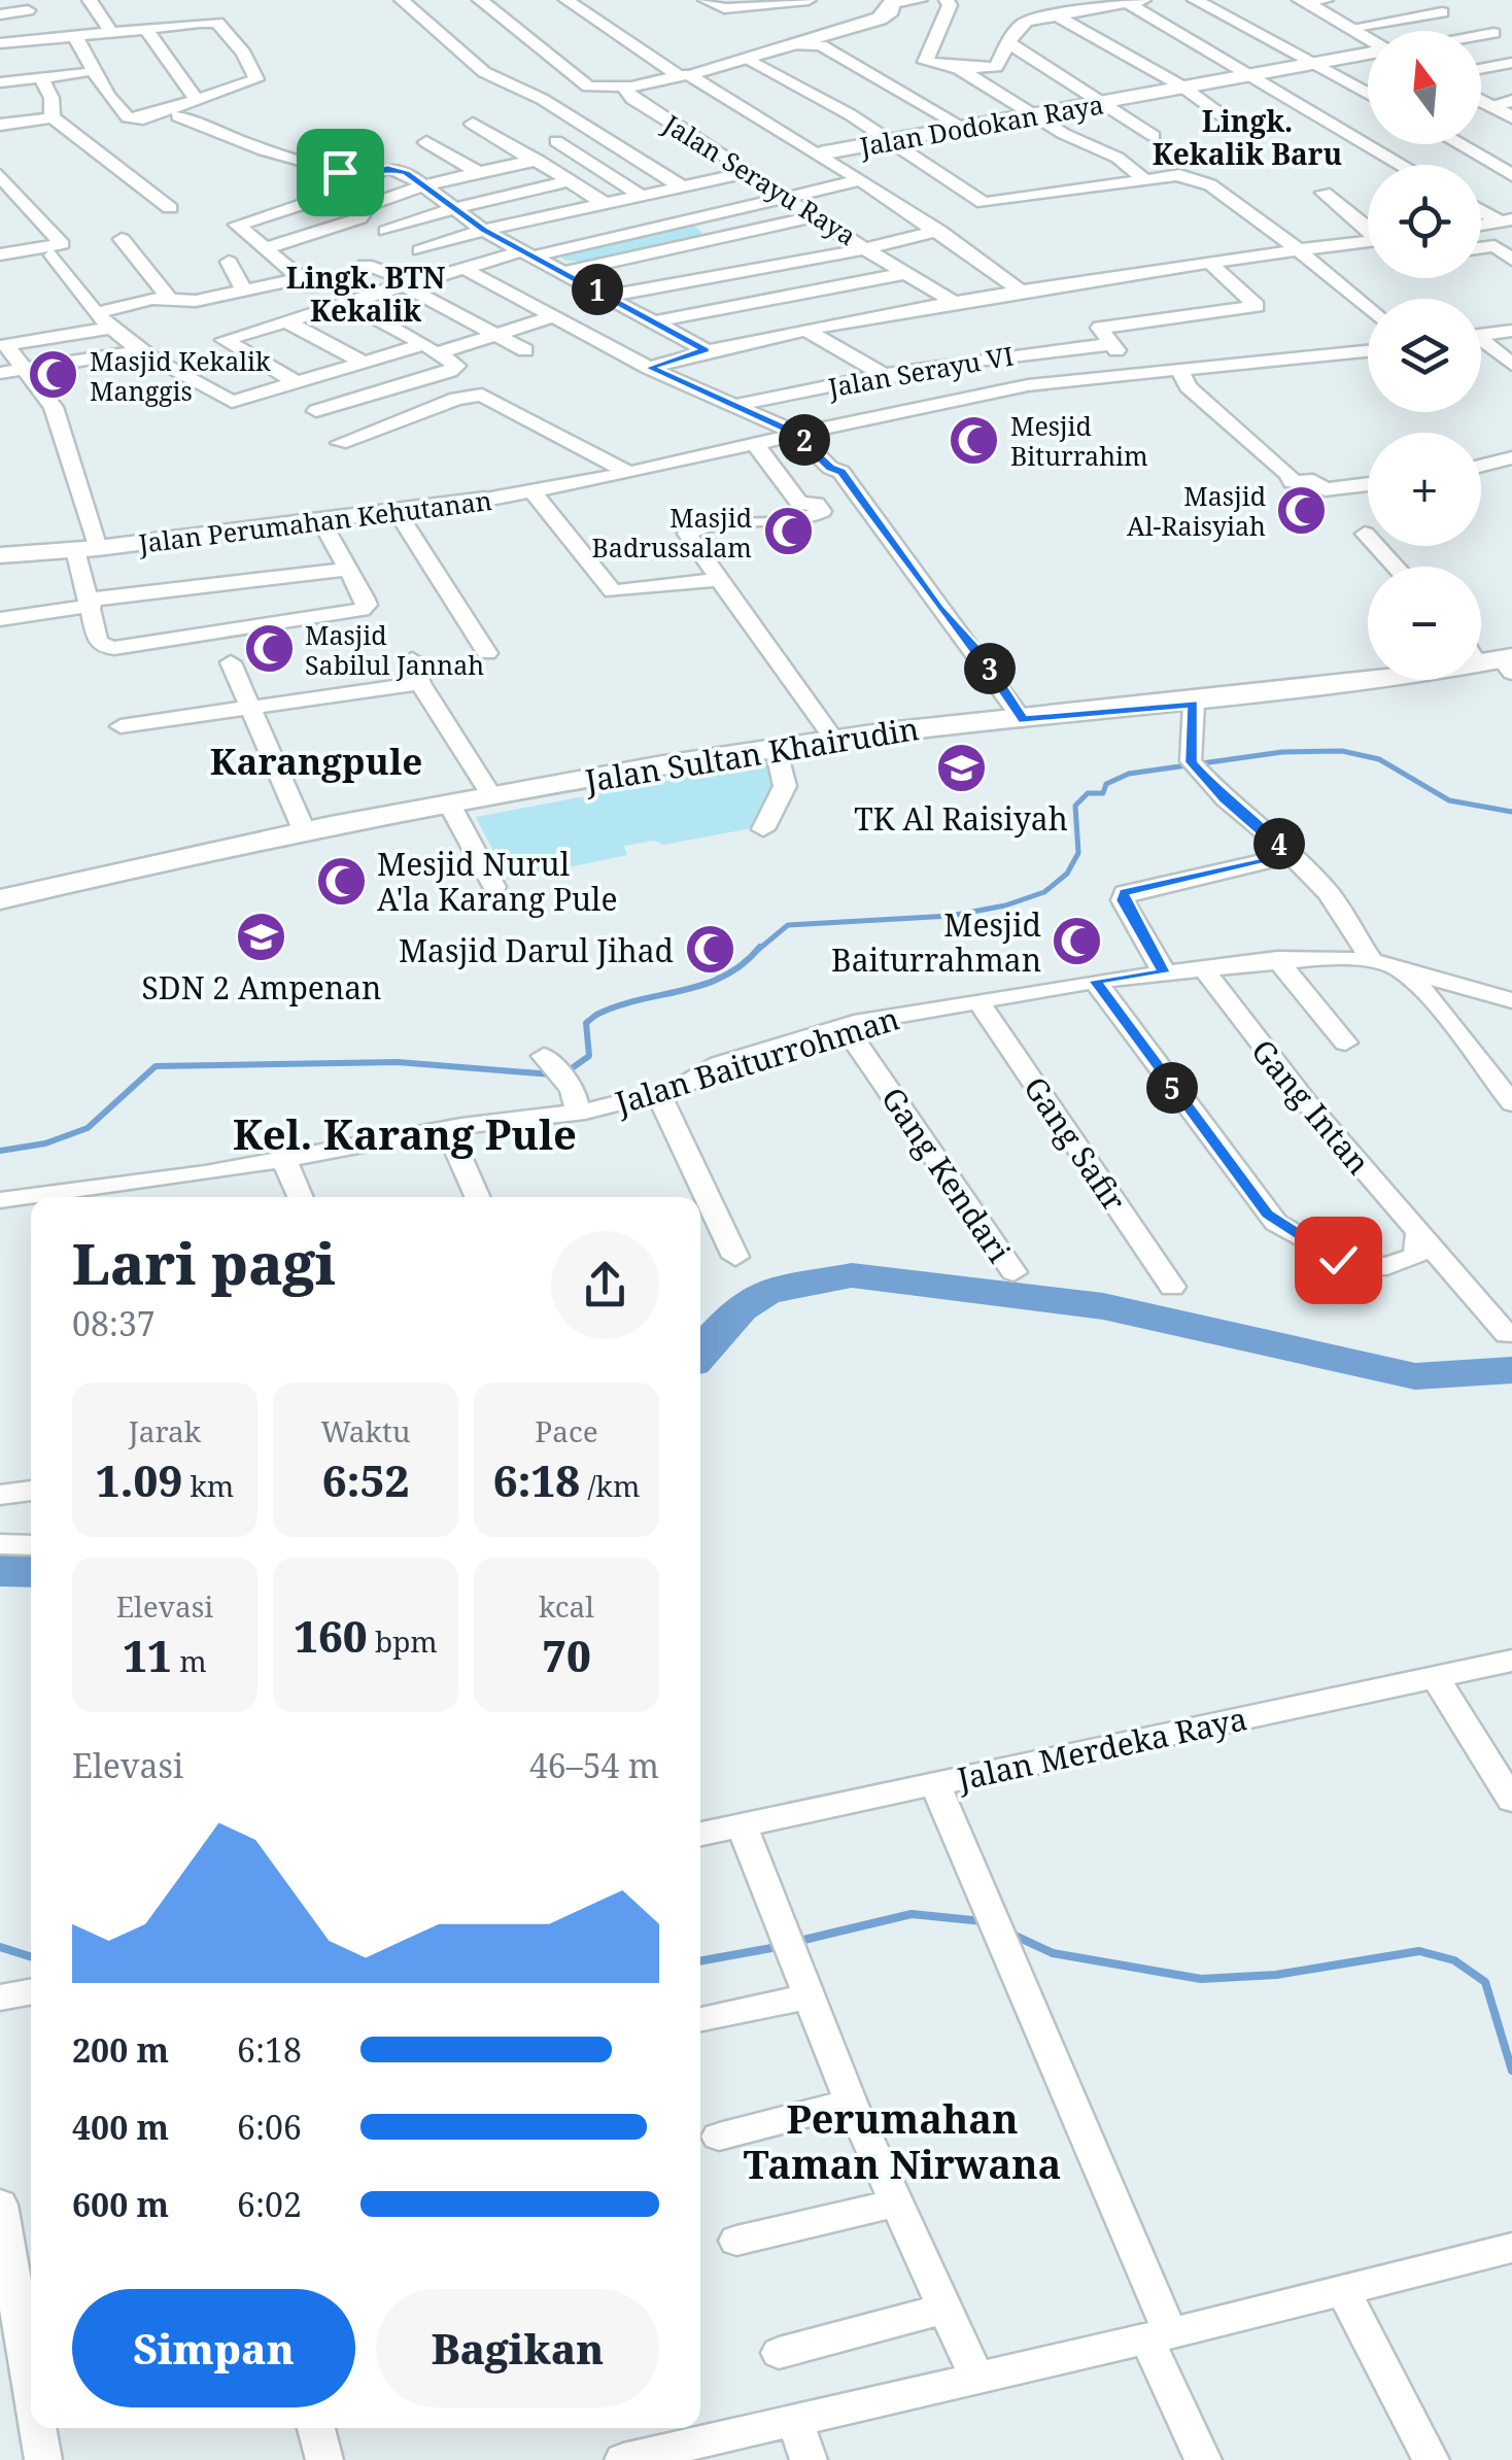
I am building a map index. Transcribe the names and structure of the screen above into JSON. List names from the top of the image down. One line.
{"streets":{"main road":["Jalan Sultan Khairudin"],"street":["Jalan Dodokan Raya","Jalan Serayu Raya","Jalan Serayu VI","Jalan Perumahan Kehutanan","Jalan Baiturrohman","Gang Intan","Gang Safir","Gang Kendari","Jalan Merdeka Raya"]},"crossings":[["Jalan Baiturrohman","Gang Intan"],["Jalan Baiturrohman","Gang Safir"],["Jalan Baiturrohman","Gang Kendari"]],"districts":["Lingk. Kekalik Baru","Lingk. BTN Kekalik","Karangpule","Kel. Karang Pule","Perumahan Taman Nirwana"],"places":{"mosque":["Masjid Kekalik Manggis","Mesjid Biturrahim","Masjid Al-Raisyiah","Masjid Badrussalam","Masjid Sabilul Jannah","Mesjid Nurul A'la Karang Pule","Mesjid Baiturrahman","Masjid Darul Jihad"],"school or university":["TK Al Raisiyah","SDN 2 Ampenan"]},"north":"top","page":{"map_buttons":["+","−"],"pins":["1","2","3","4","5"],"heading":["Lari pagi","08:37"],"stats":[["Jarak","1.09 km"],["Waktu","6:52"],["Pace","6:18 /km"],["Elevasi","11 m"],["160 bpm"],["kcal","70"]],"chart":["Elevasi","46–54 m"],"list":[{"name":"200 m","note":"6:18"},{"name":"400 m","note":"6:06"},{"name":"600 m","note":"6:02"}],"buttons":["Simpan","Bagikan"]}}
